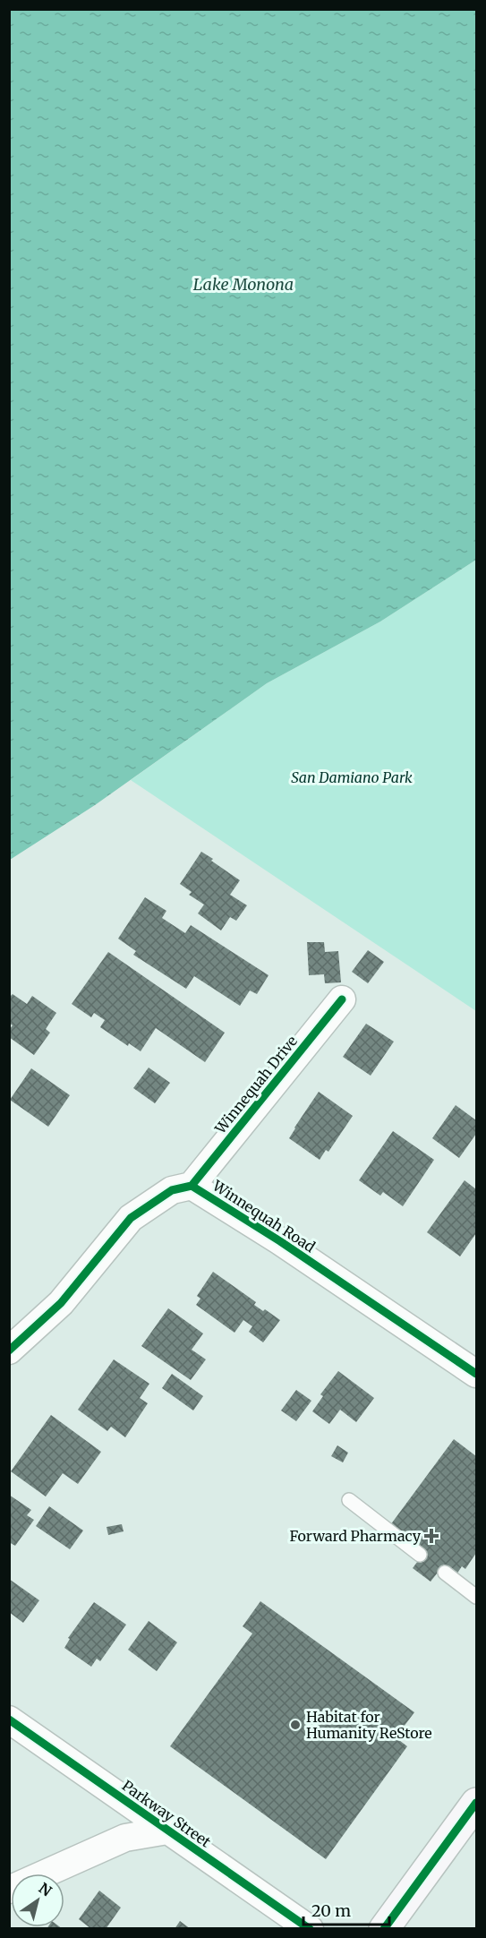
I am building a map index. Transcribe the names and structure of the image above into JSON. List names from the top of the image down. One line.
{"streets":{"street":["Winnequah Drive","Winnequah Road","Parkway Street"]},"crossings":[["Winnequah Drive","Winnequah Road"]],"water":["Lake Monona"],"parks":["San Damiano Park"],"places":{"health":["Forward Pharmacy"],"other":["Habitat for Humanity ReStore"]},"scale_bar":"20 m","north":"top right"}
